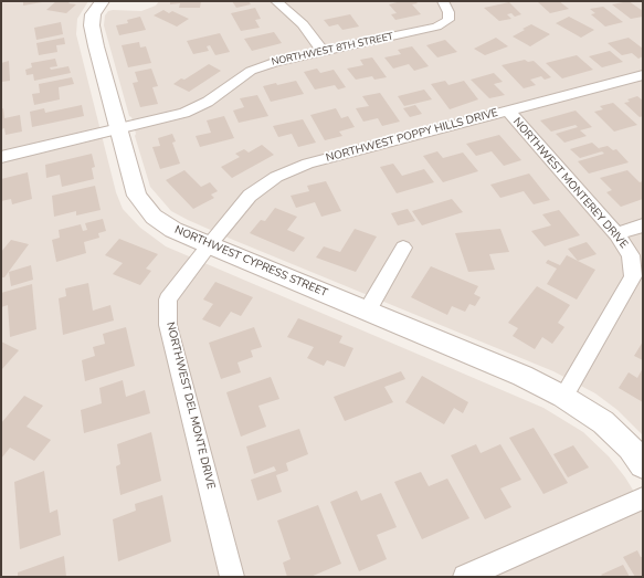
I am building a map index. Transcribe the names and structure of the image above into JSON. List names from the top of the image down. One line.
{"streets":{"street":["NORTHWEST 8TH STREET","NORTHWEST POPPY HILLS DRIVE","NORTHWEST MONTEREY DRIVE","NORTHWEST CYPRESS STREET","NORTHWEST DEL MONTE DRIVE"]},"crossings":[["NORTHWEST 8TH STREET","NORTHWEST CYPRESS STREET"],["NORTHWEST POPPY HILLS DRIVE","NORTHWEST MONTEREY DRIVE"],["NORTHWEST POPPY HILLS DRIVE","NORTHWEST CYPRESS STREET"],["NORTHWEST POPPY HILLS DRIVE","NORTHWEST DEL MONTE DRIVE"],["NORTHWEST MONTEREY DRIVE","NORTHWEST CYPRESS STREET"],["NORTHWEST CYPRESS STREET","NORTHWEST DEL MONTE DRIVE"]]}
